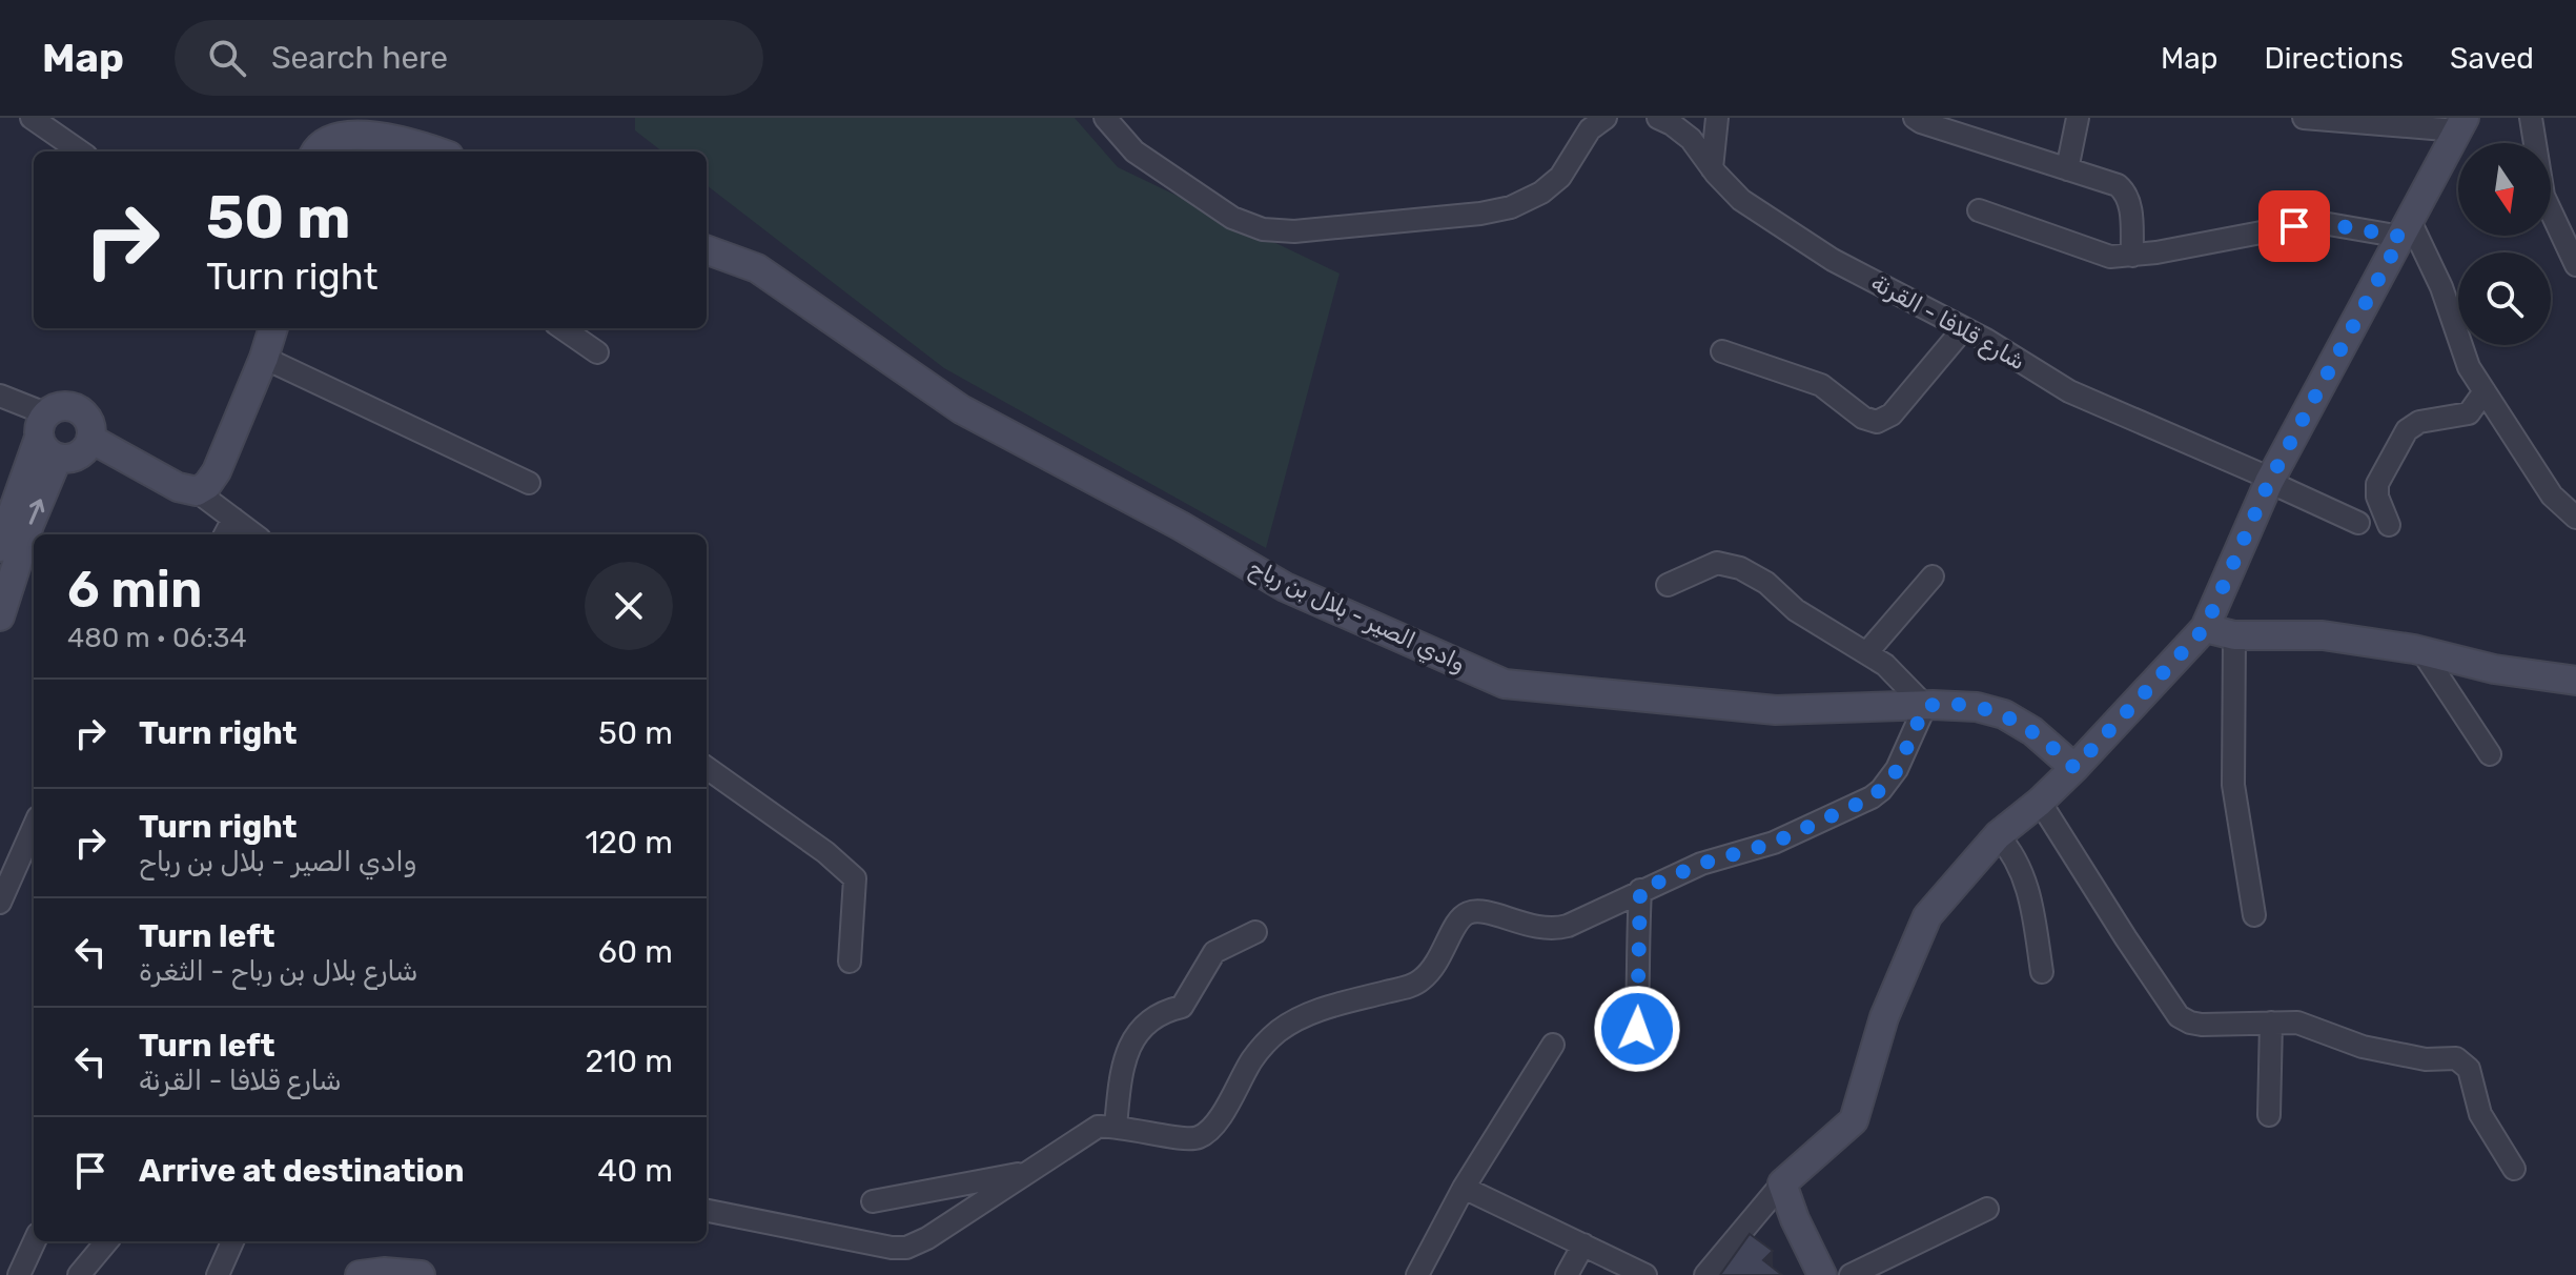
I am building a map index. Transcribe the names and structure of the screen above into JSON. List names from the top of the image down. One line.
{"streets":{"street":["شارع قلافا - القرنة","وادي الصير - بلال بن رباح"]},"north":"bottom","page":{"header":"Map","search":"Search here","nav":["Map","Directions","Saved"],"turn":["50 m","Turn right"],"heading":["6 min","480 m · 06:34"],"list":[{"name":"Turn right","value":"50 m"},{"name":"Turn right","note":"وادي الصير - بلال بن رباح","value":"120 m"},{"name":"Turn left","note":"شارع بلال بن رباح - الثغرة","value":"60 m"},{"name":"Turn left","note":"شارع قلافا - القرنة","value":"210 m"},{"name":"Arrive at destination","value":"40 m"}]}}
